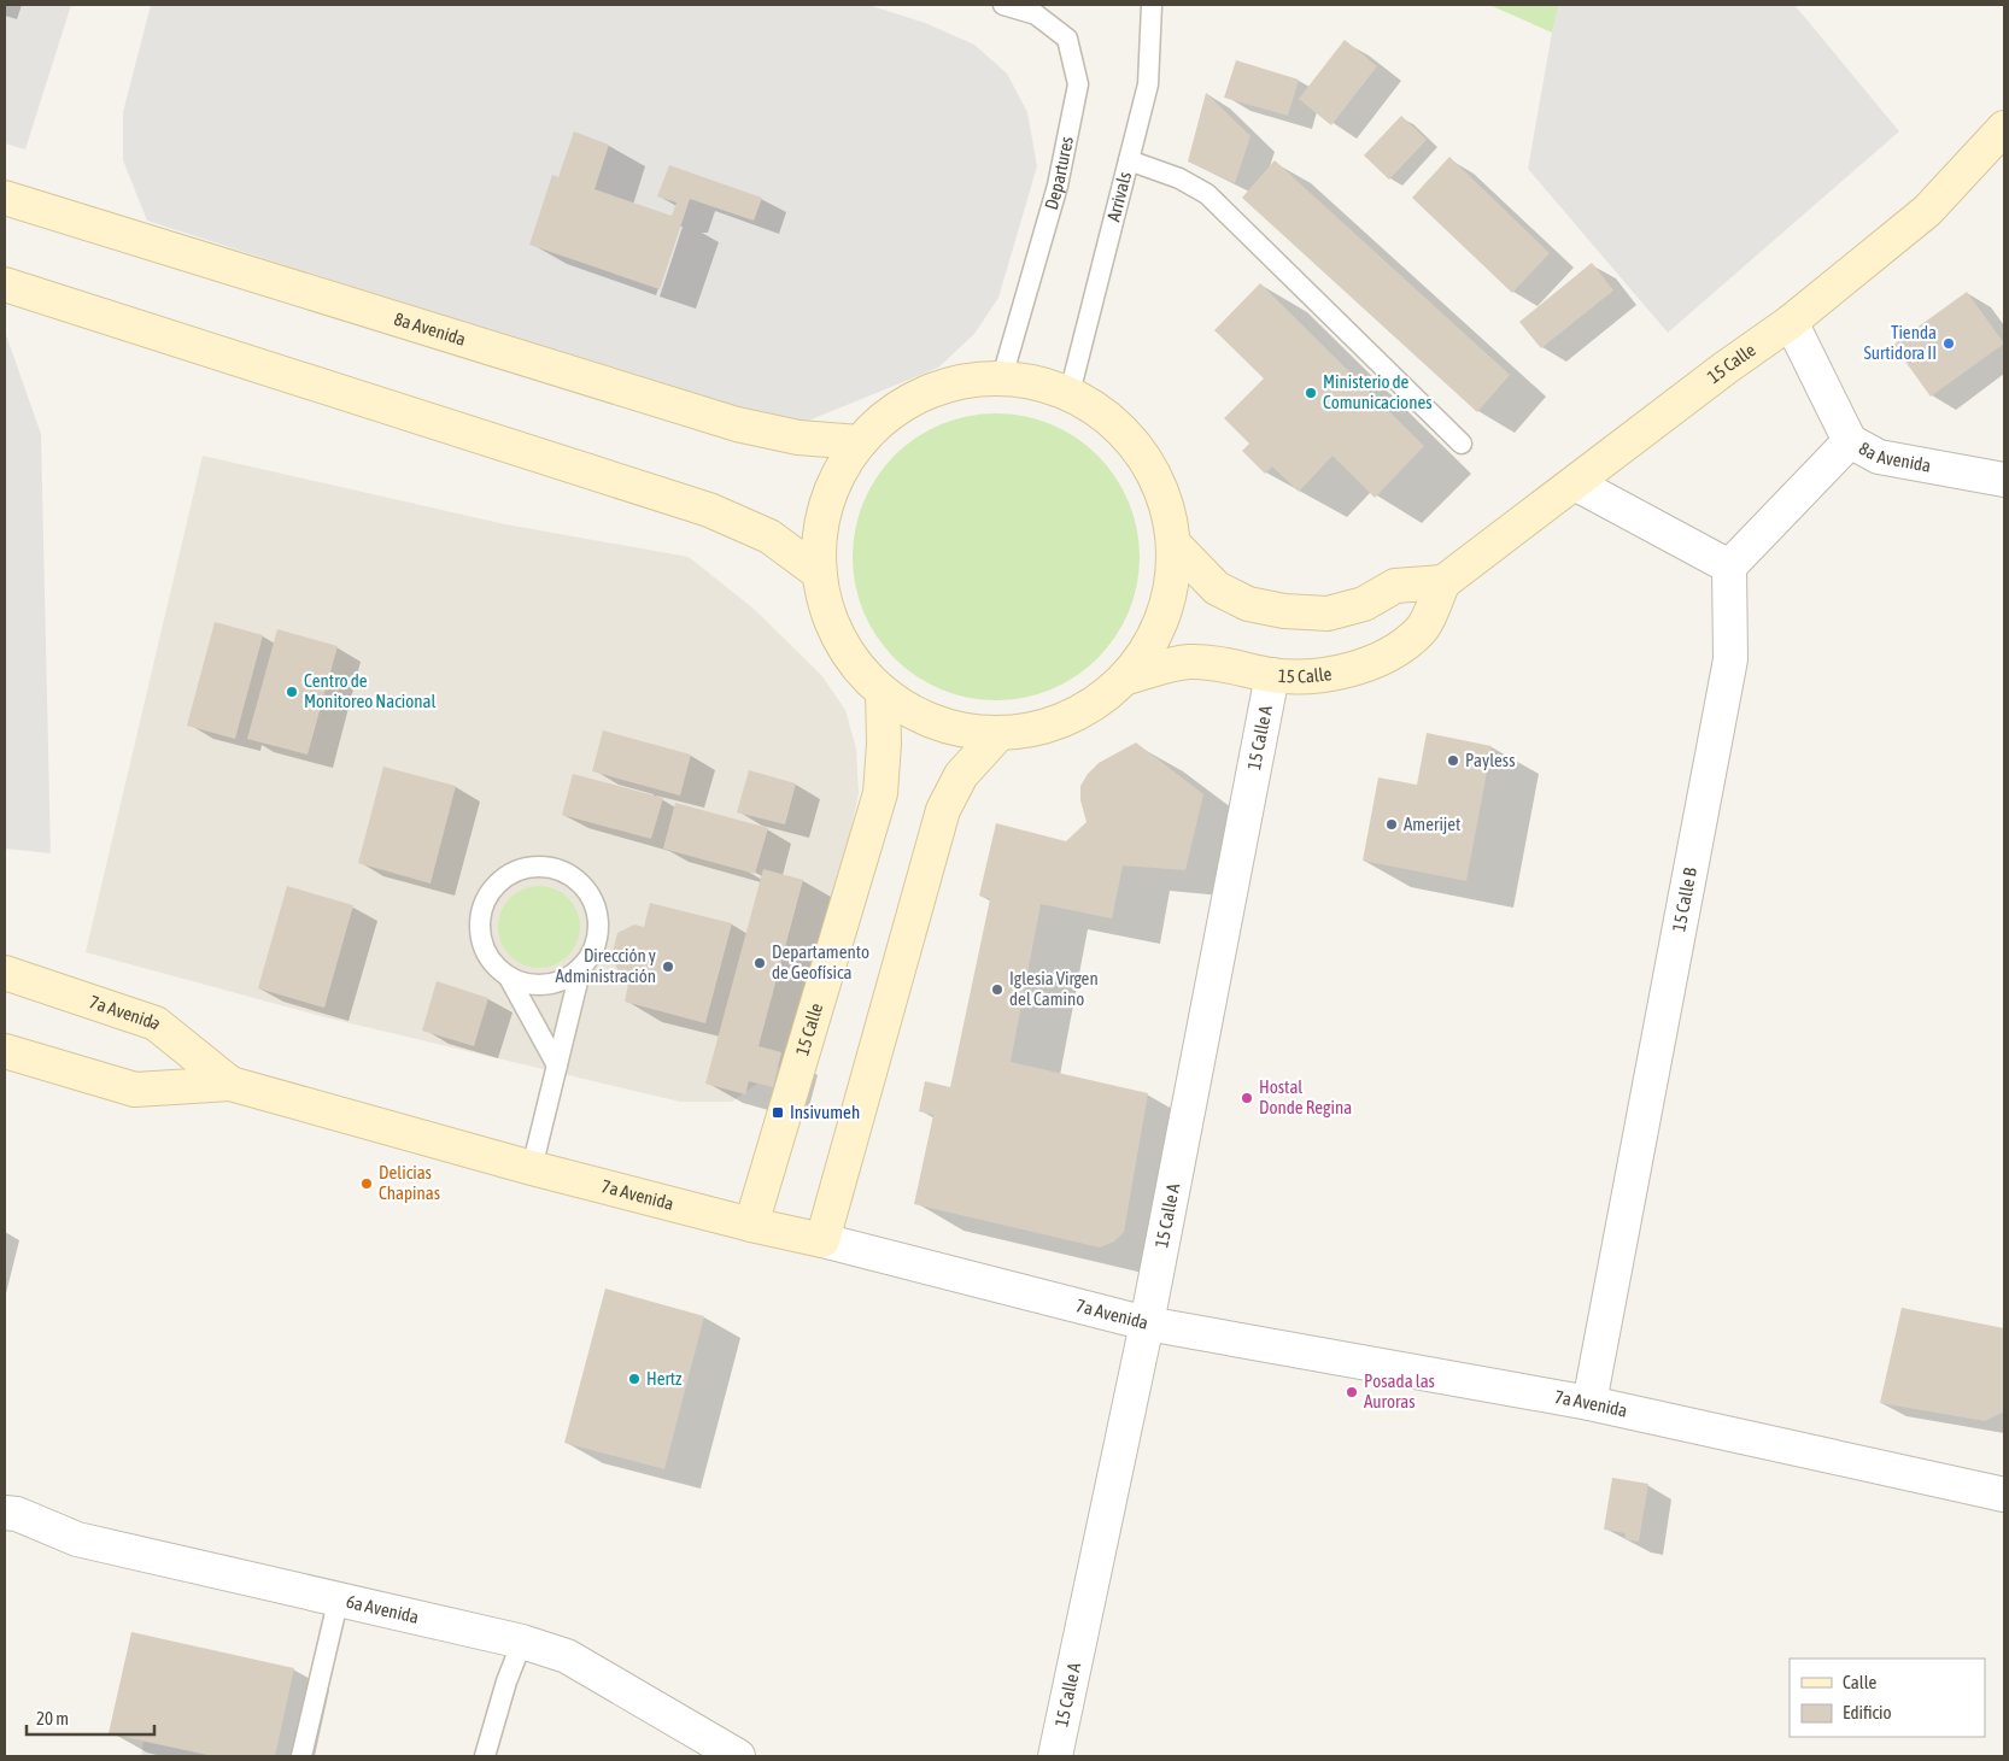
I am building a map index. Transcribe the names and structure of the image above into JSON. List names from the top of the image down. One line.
{"streets":{"main road":["8a Avenida","15 Calle","7a Avenida"],"street":["15 Calle A","15 Calle B","6a Avenida"],"lane":["Departures","Arrivals"]},"crossings":[["8a Avenida","15 Calle"],["15 Calle","15 Calle A"],["15 Calle","7a Avenida"],["15 Calle A","7a Avenida"],["15 Calle B","7a Avenida"]],"places":{"other":["Tienda Surtidora II","Ministerio de Comunicaciones","Centro de Monitoreo Nacional","Payless","Amerijet","Departamento de Geofísica","Dirección y Administración","Iglesia Virgen del Camino","Hostal Donde Regina","Delicias Chapinas","Hertz","Posada las Auroras"],"transit":["Insivumeh"]},"legend":["Calle","Edificio"],"scale_bar":"20 m"}
